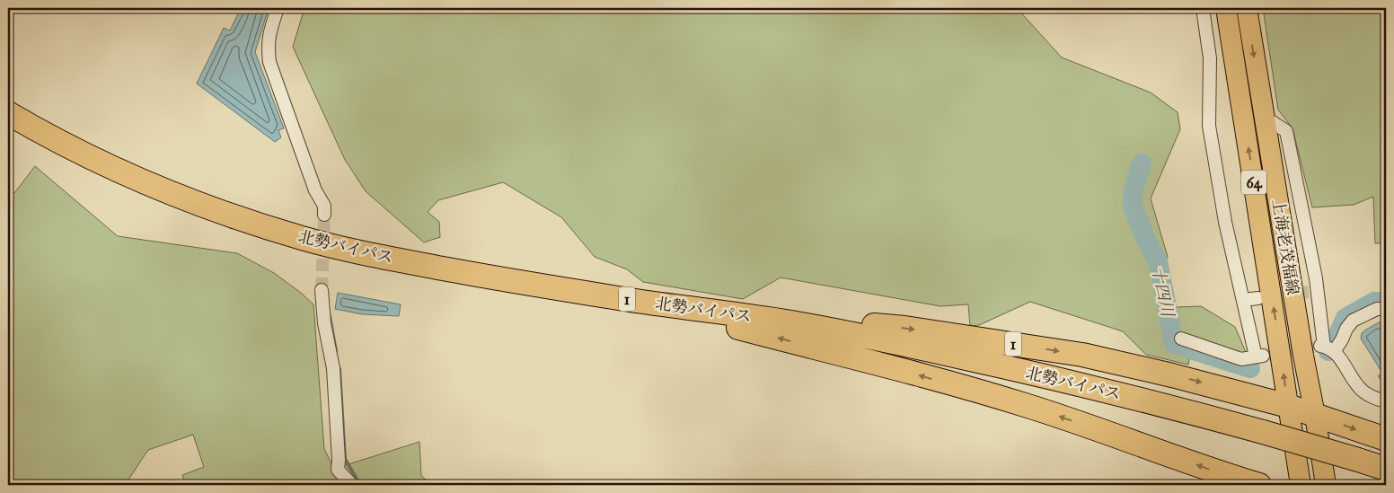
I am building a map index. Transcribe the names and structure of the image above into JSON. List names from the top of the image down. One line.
{"streets":{"highway":["北勢バイパス","1"],"main road":["64","上海老茂福線"]},"crossings":[["北勢バイパス","1"],["上海老茂福線","1"]],"water":["十四川"]}
